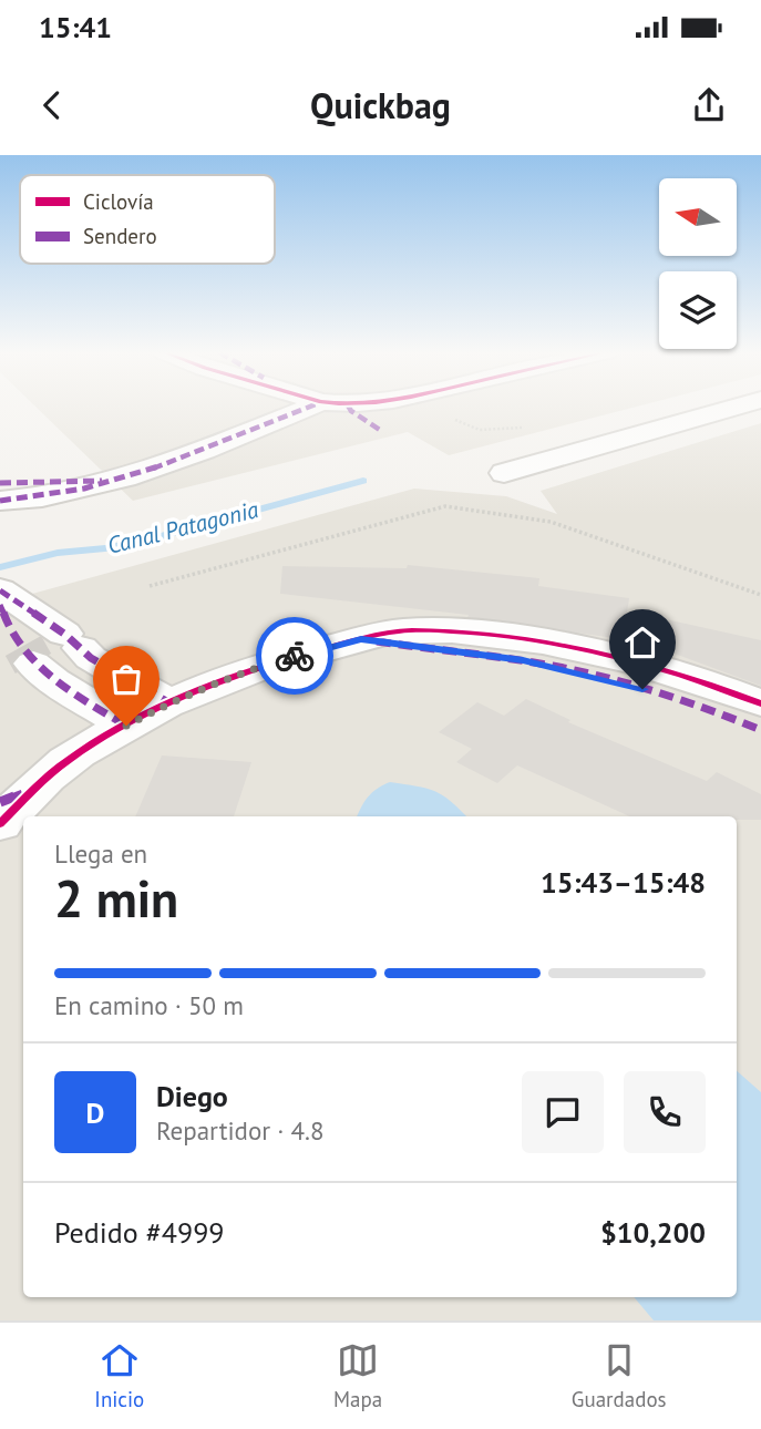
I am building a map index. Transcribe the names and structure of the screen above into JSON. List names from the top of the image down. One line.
{"water":["Canal Patagonia"],"legend":["Ciclovía","Sendero"],"north":"left","page":{"status":"15:41","header":"Quickbag","heading":["2 min","Llega en","15:43–15:48"],"panel":["Diego","Repartidor · 4.8","Pedido #4999","$10,200"],"bar":"En camino · 50 m","round":"D","tabs":["Inicio","Mapa","Guardados"]}}
